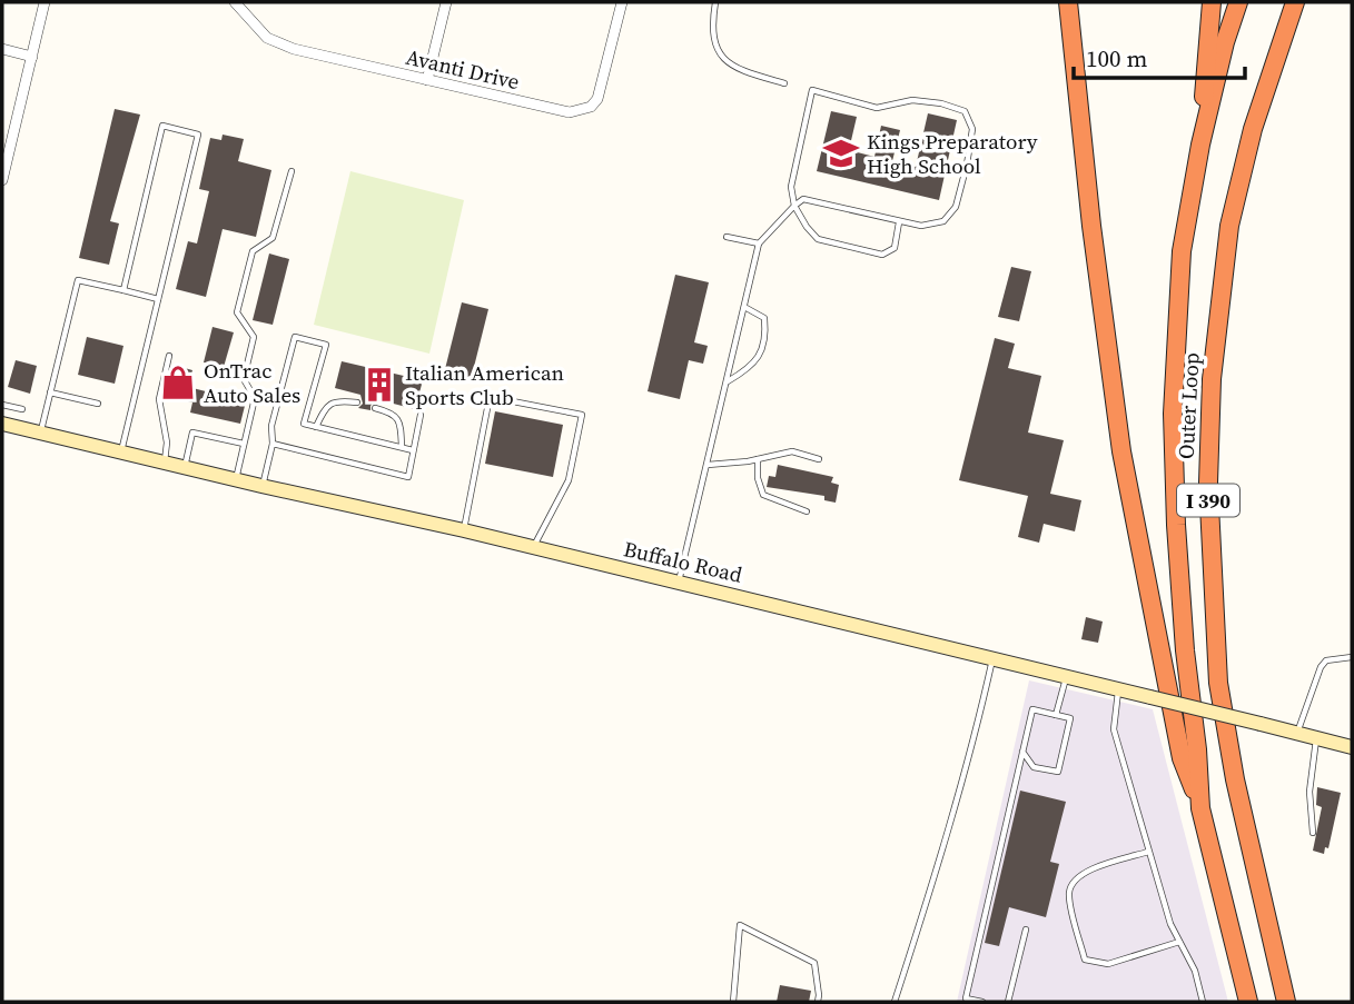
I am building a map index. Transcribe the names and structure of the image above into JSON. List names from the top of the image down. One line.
{"streets":{"highway":["Outer Loop","I 390"],"main road":["Buffalo Road"],"street":["Avanti Drive"]},"places":{"school or university":["Kings Preparatory High School"],"shop":["OnTrac Auto Sales"],"building":["Italian American Sports Club"]},"scale_bar":"100 m"}
